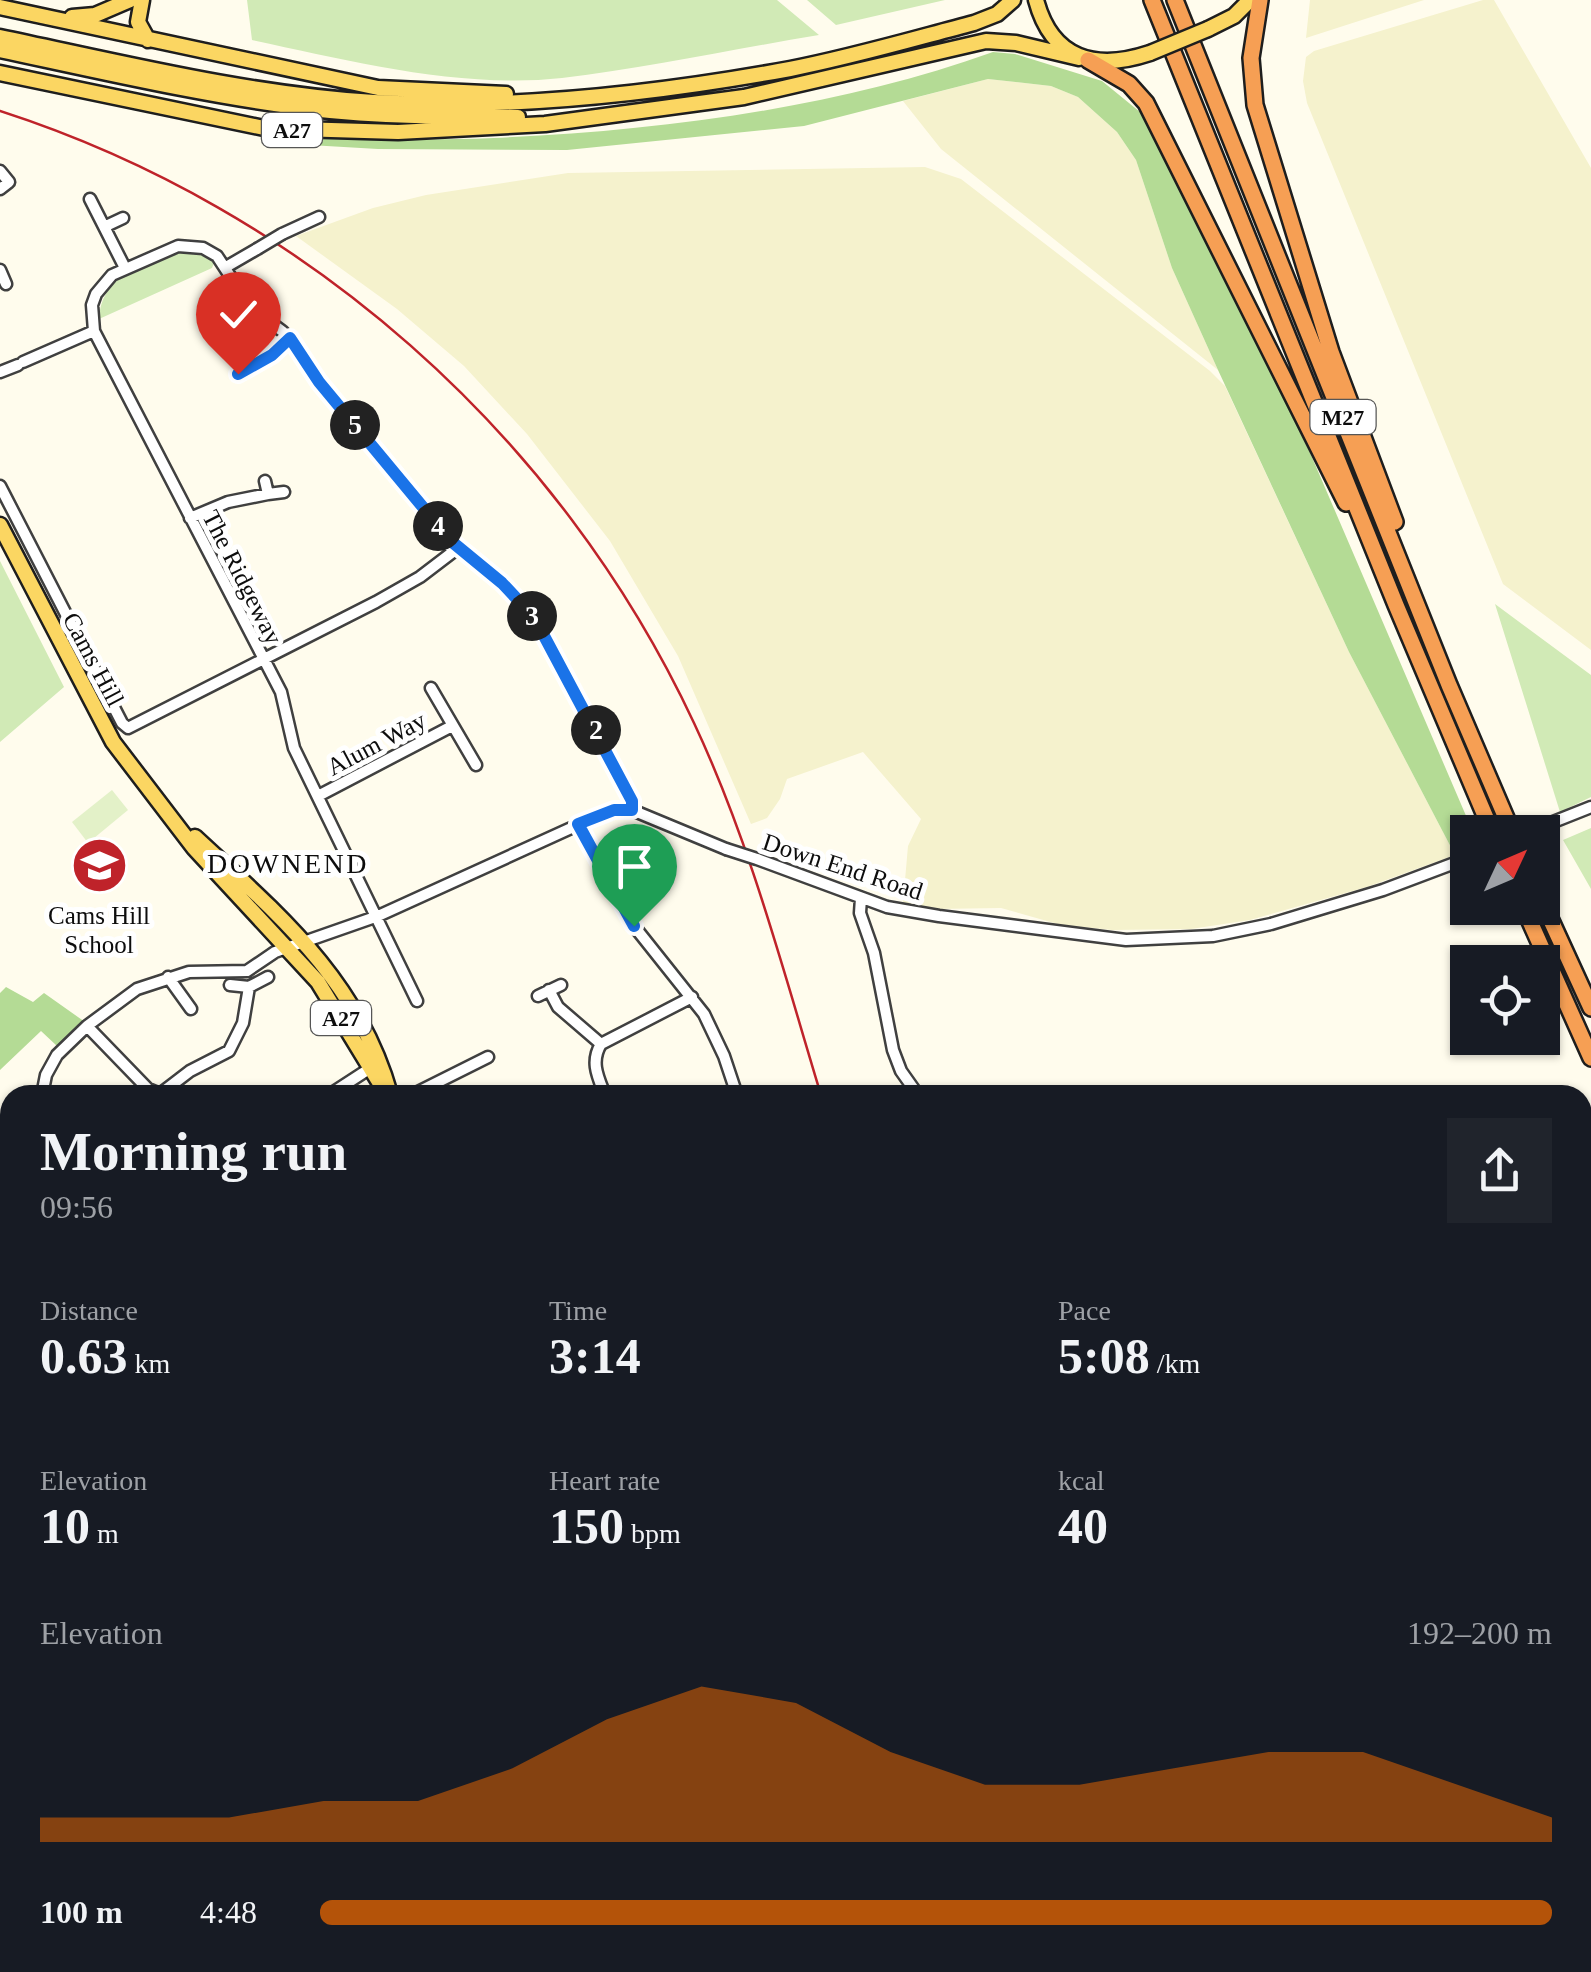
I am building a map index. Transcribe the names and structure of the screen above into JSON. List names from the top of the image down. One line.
{"streets":{"highway":["M27"],"main road":["A27","Cams Hill"],"street":["The Ridgeway","Alum Way","Down End Road"]},"crossings":[["A27","M27"],["A27","Cams Hill"],["The Ridgeway","Cams Hill"],["The Ridgeway","Alum Way"]],"districts":["DOWNEND"],"places":{"school or university":["Cams Hill School"]},"north":"top right","page":{"pins":["5","4","3","2"],"heading":["Morning run","09:56"],"stats":[["Distance","0.63 km"],["Time","3:14"],["Pace","5:08 /km"],["Elevation","10 m"],["Heart rate","150 bpm"],["kcal","40"]],"chart":["Elevation","192–200 m"],"list":[{"name":"100 m","note":"4:48"}]}}
